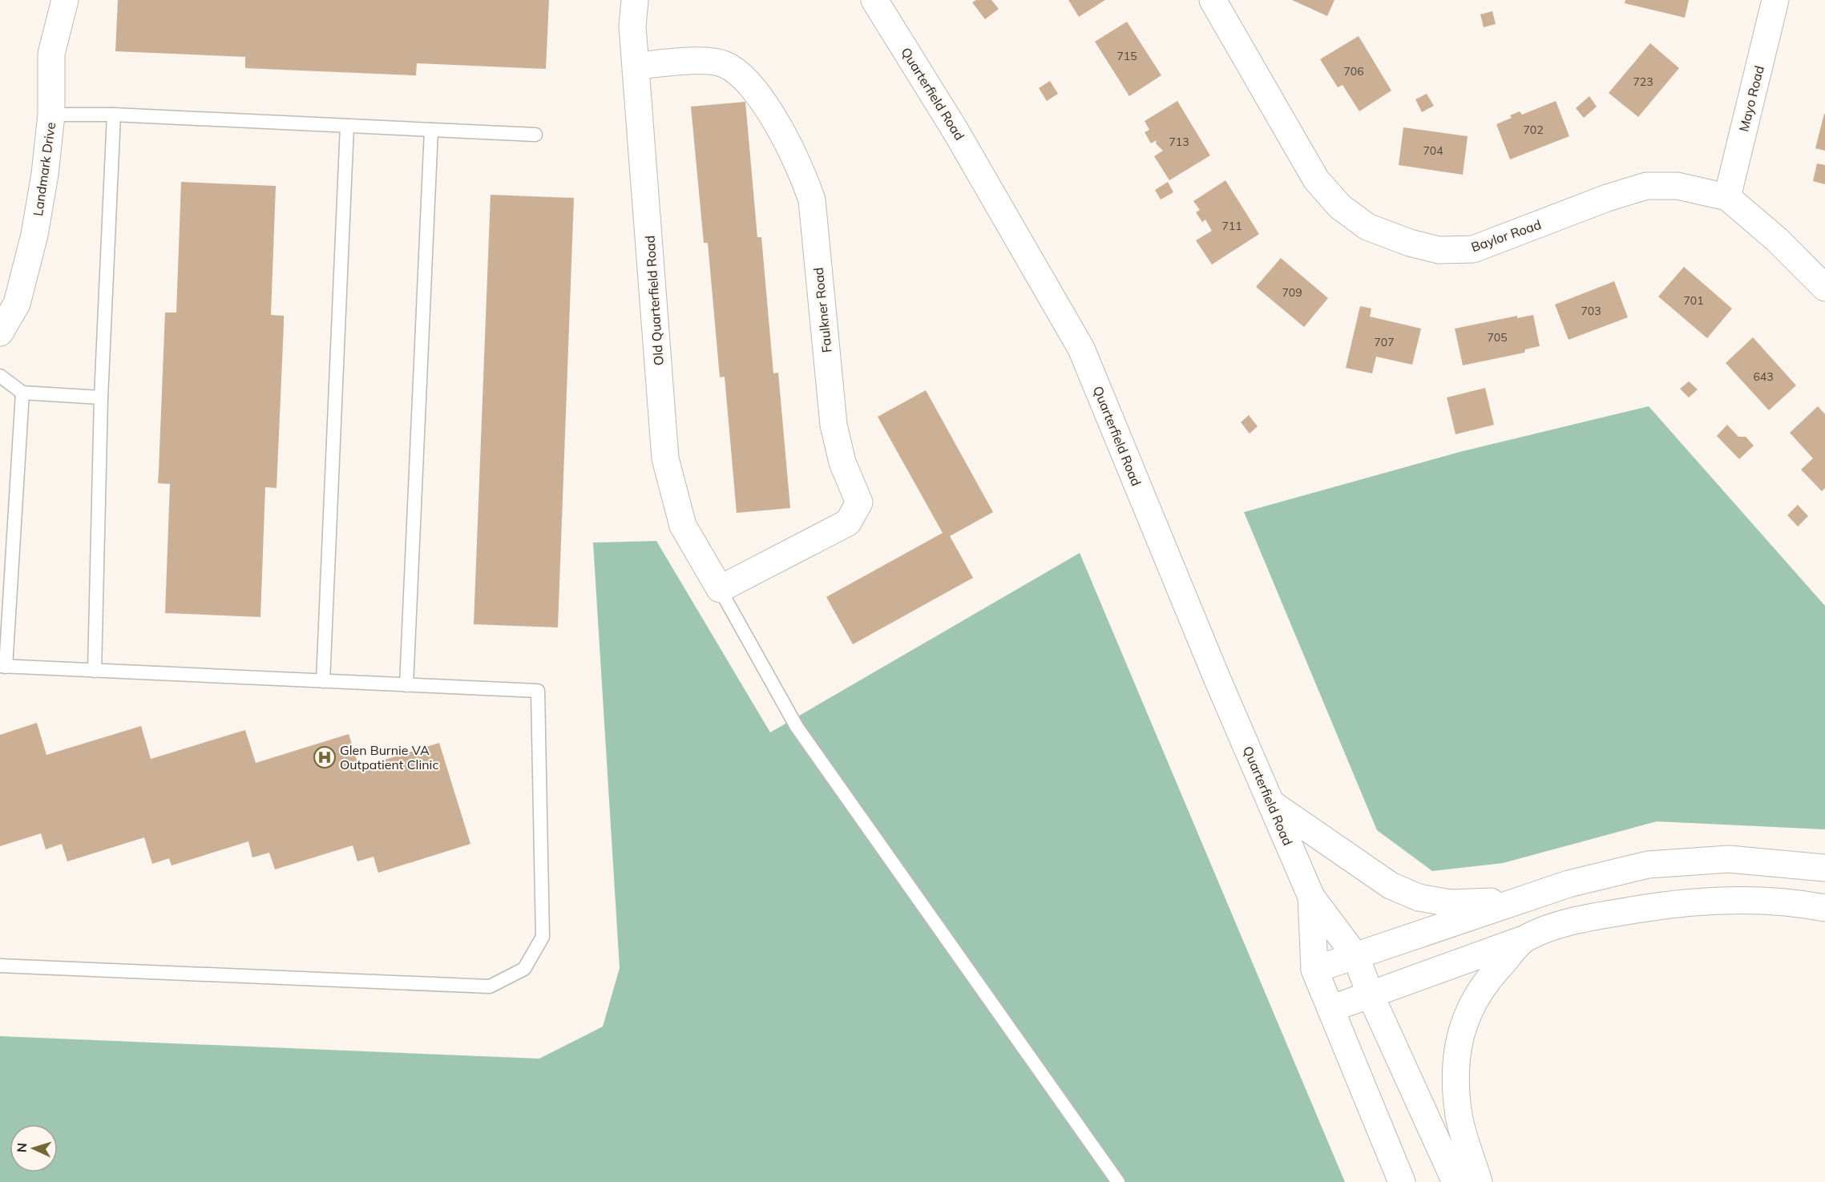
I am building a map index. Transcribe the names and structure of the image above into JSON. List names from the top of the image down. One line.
{"streets":{"main road":["Quarterfield Road","Mayo Road","Landmark Drive","Baylor Road","Old Quarterfield Road","Faulkner Road"]},"crossings":[["Mayo Road","Baylor Road"],["Old Quarterfield Road","Faulkner Road"]],"places":{"hospital":["Glen Burnie VA Outpatient Clinic"]},"house_numbers":["715","706","723","702","713","704","711","709","701","703","705","707","643"],"north":"left"}
